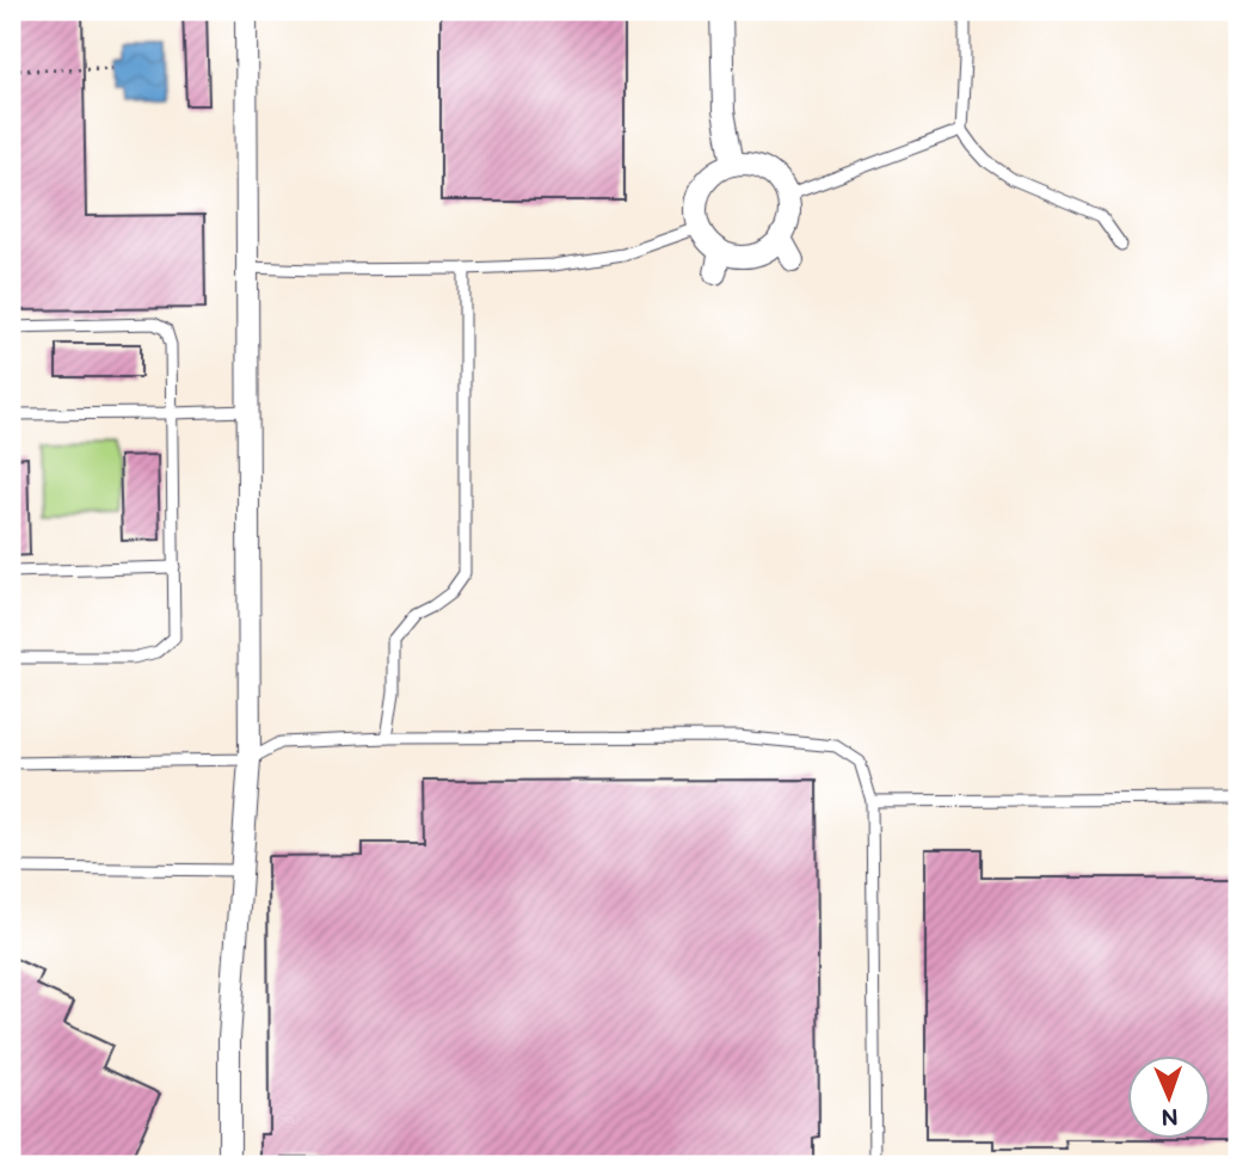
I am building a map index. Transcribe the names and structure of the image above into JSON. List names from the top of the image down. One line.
{"north":"bottom"}
